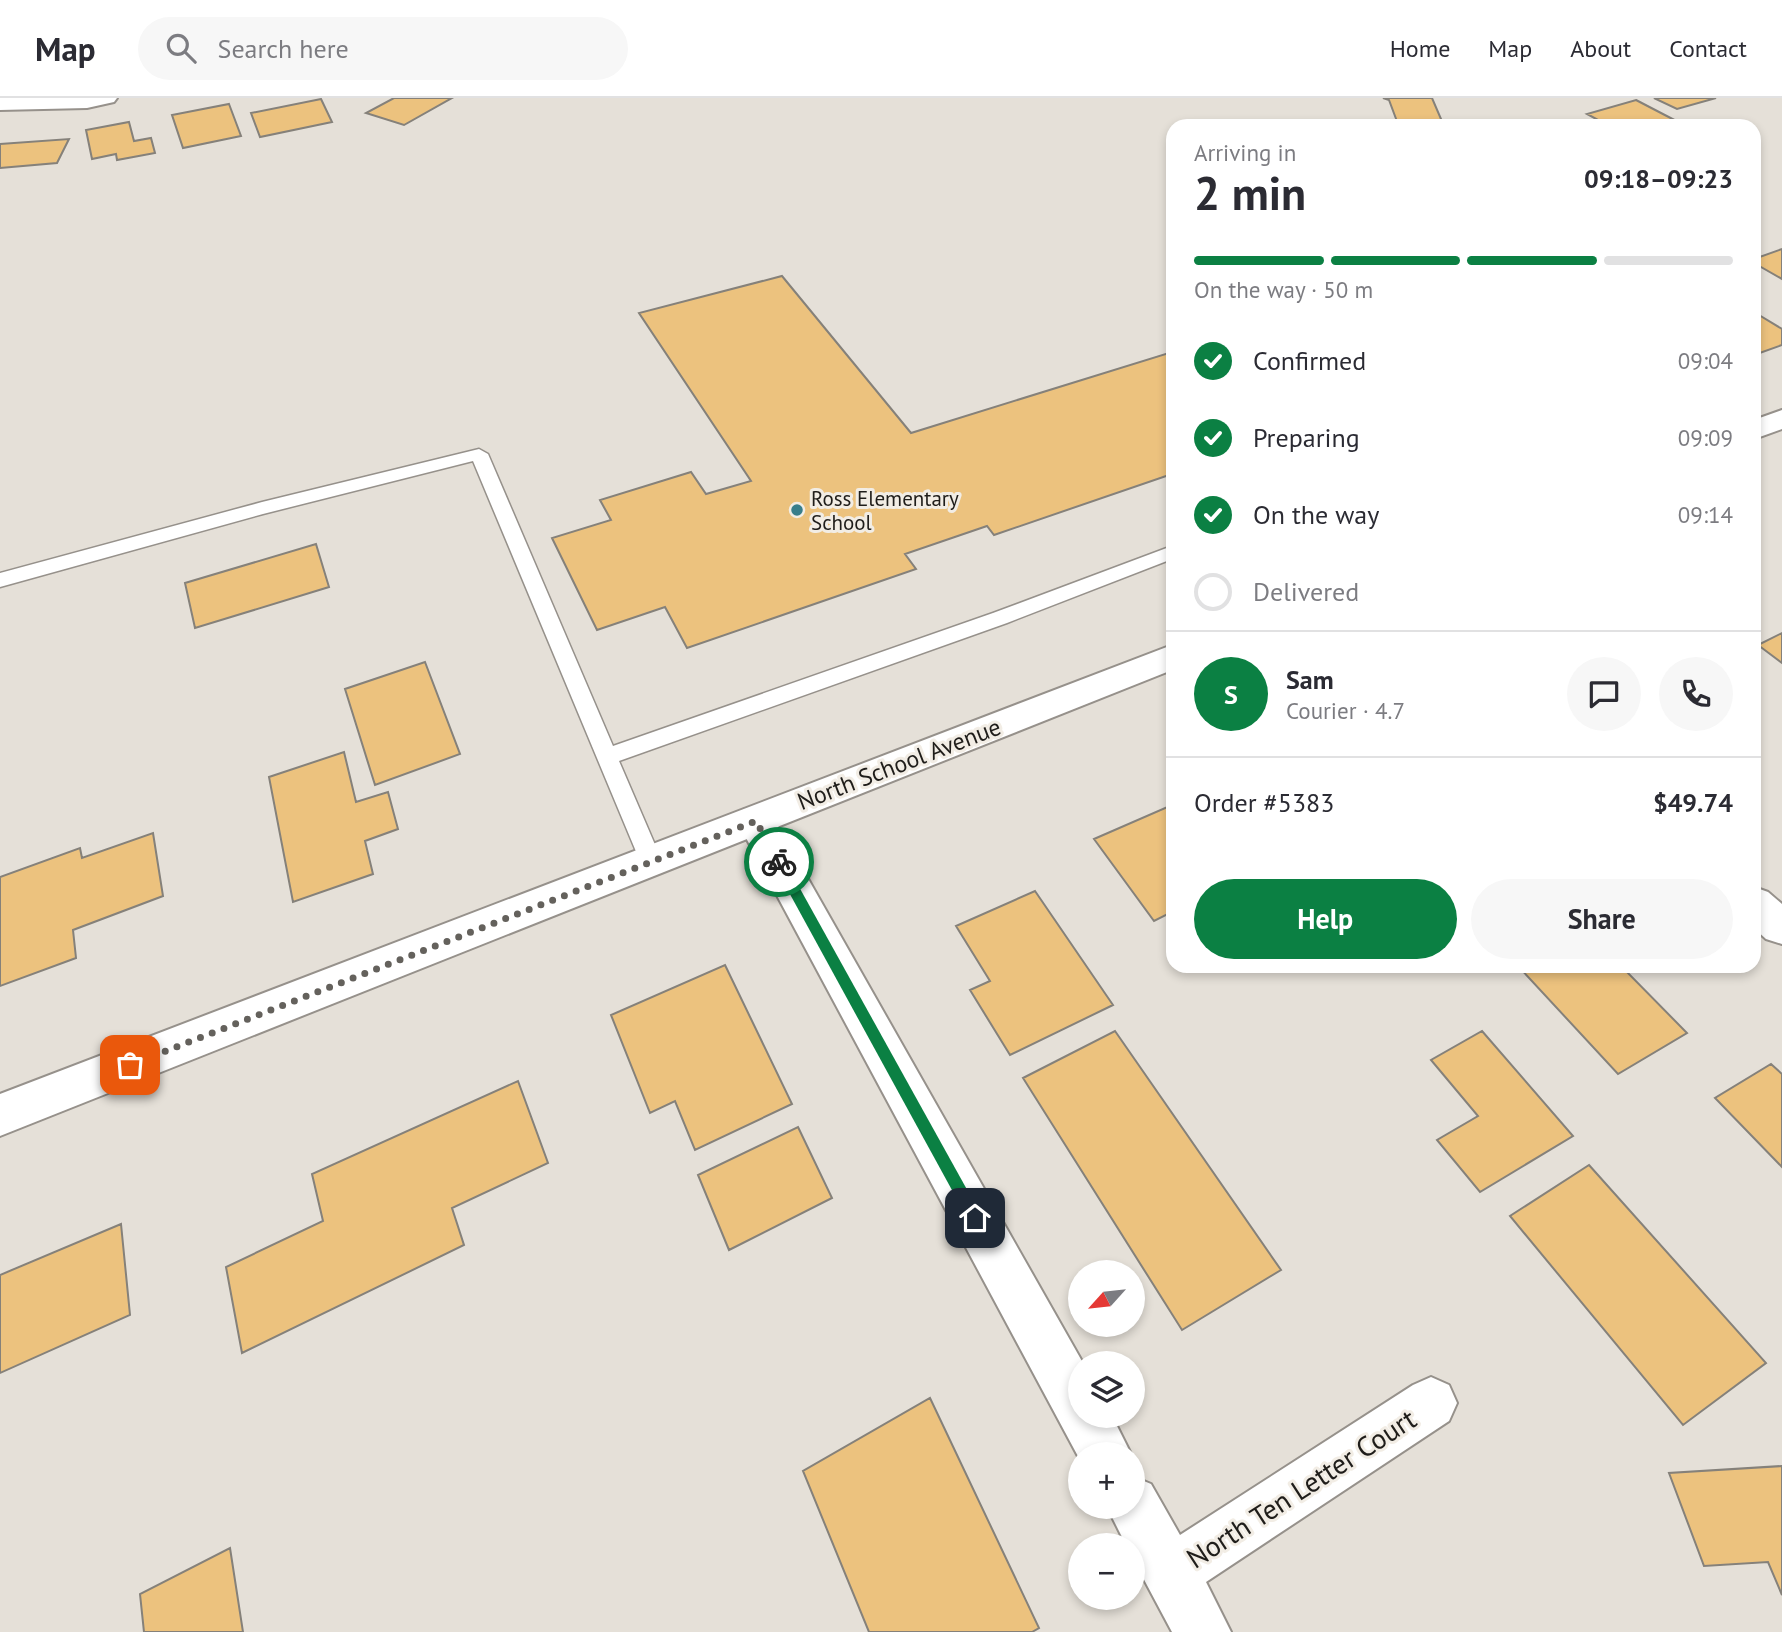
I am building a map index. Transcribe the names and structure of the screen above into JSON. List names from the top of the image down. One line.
{"streets":{"street":["North School Avenue","North Ten Letter Court"]},"places":["Ross Elementary School"],"north":"bottom left","page":{"header":"Map","search":"Search here","nav":["Home","Map","About","Contact"],"heading":["2 min","Arriving in","09:18–09:23"],"panel":["Sam","Courier · 4.7","Order #5383","$49.74"],"bar":"On the way · 50 m","list":[["Confirmed","09:04"],["Preparing","09:09"],["On the way","09:14"],"Delivered"],"round":"S","buttons":["Help","Share"],"map_buttons":["+","−"]}}
